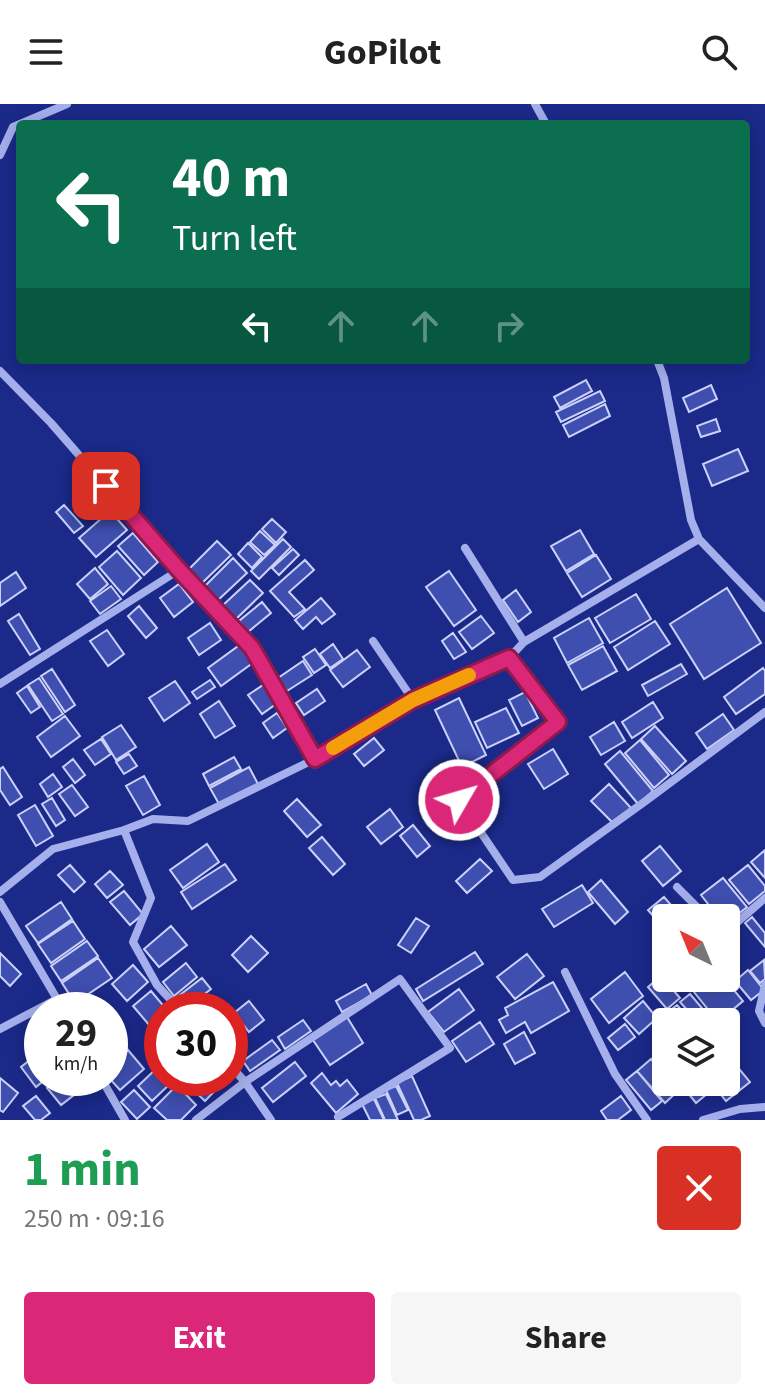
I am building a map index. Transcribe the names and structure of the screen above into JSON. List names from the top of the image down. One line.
{"north":"top left","page":{"header":"GoPilot","turn":["40 m","Turn left"],"speed":"29 km/h","limit":"30","heading":["1 min","250 m · 09:16"],"buttons":["Exit","Share"]}}
